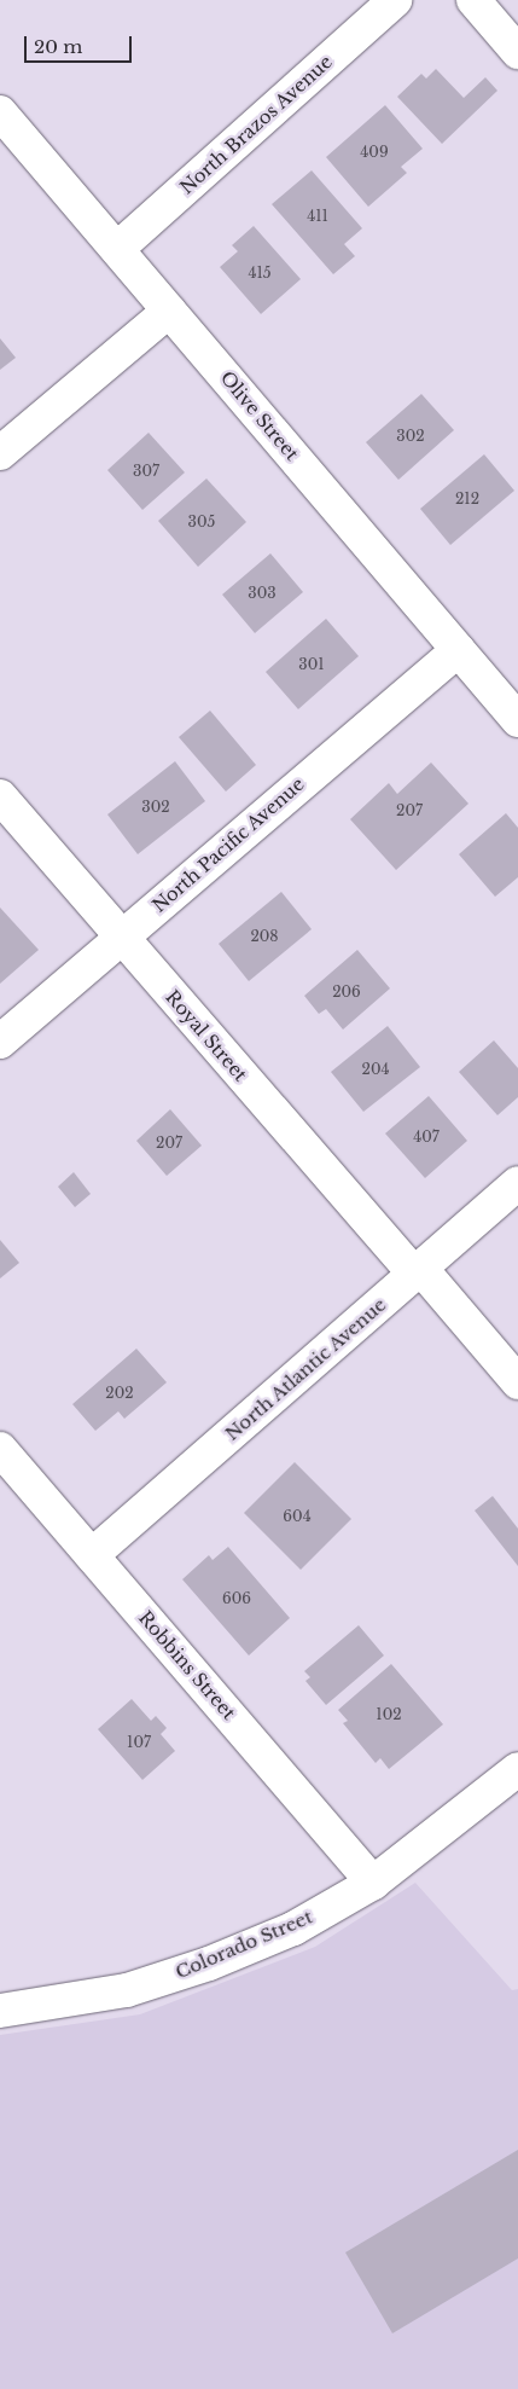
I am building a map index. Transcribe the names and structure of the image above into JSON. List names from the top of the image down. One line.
{"streets":{"street":["North Brazos Avenue","Olive Street","North Pacific Avenue","Royal Street","North Atlantic Avenue","Robbins Street","Colorado Street"]},"crossings":[["North Brazos Avenue","Olive Street"],["Olive Street","North Pacific Avenue"],["North Pacific Avenue","Royal Street"],["Royal Street","North Atlantic Avenue"],["North Atlantic Avenue","Robbins Street"],["Robbins Street","Colorado Street"]],"house_numbers":["409","411","415","302","307","212","305","303","301","302","207","208","206","204","407","207","202","604","606","102","107"],"scale_bar":"20 m"}
